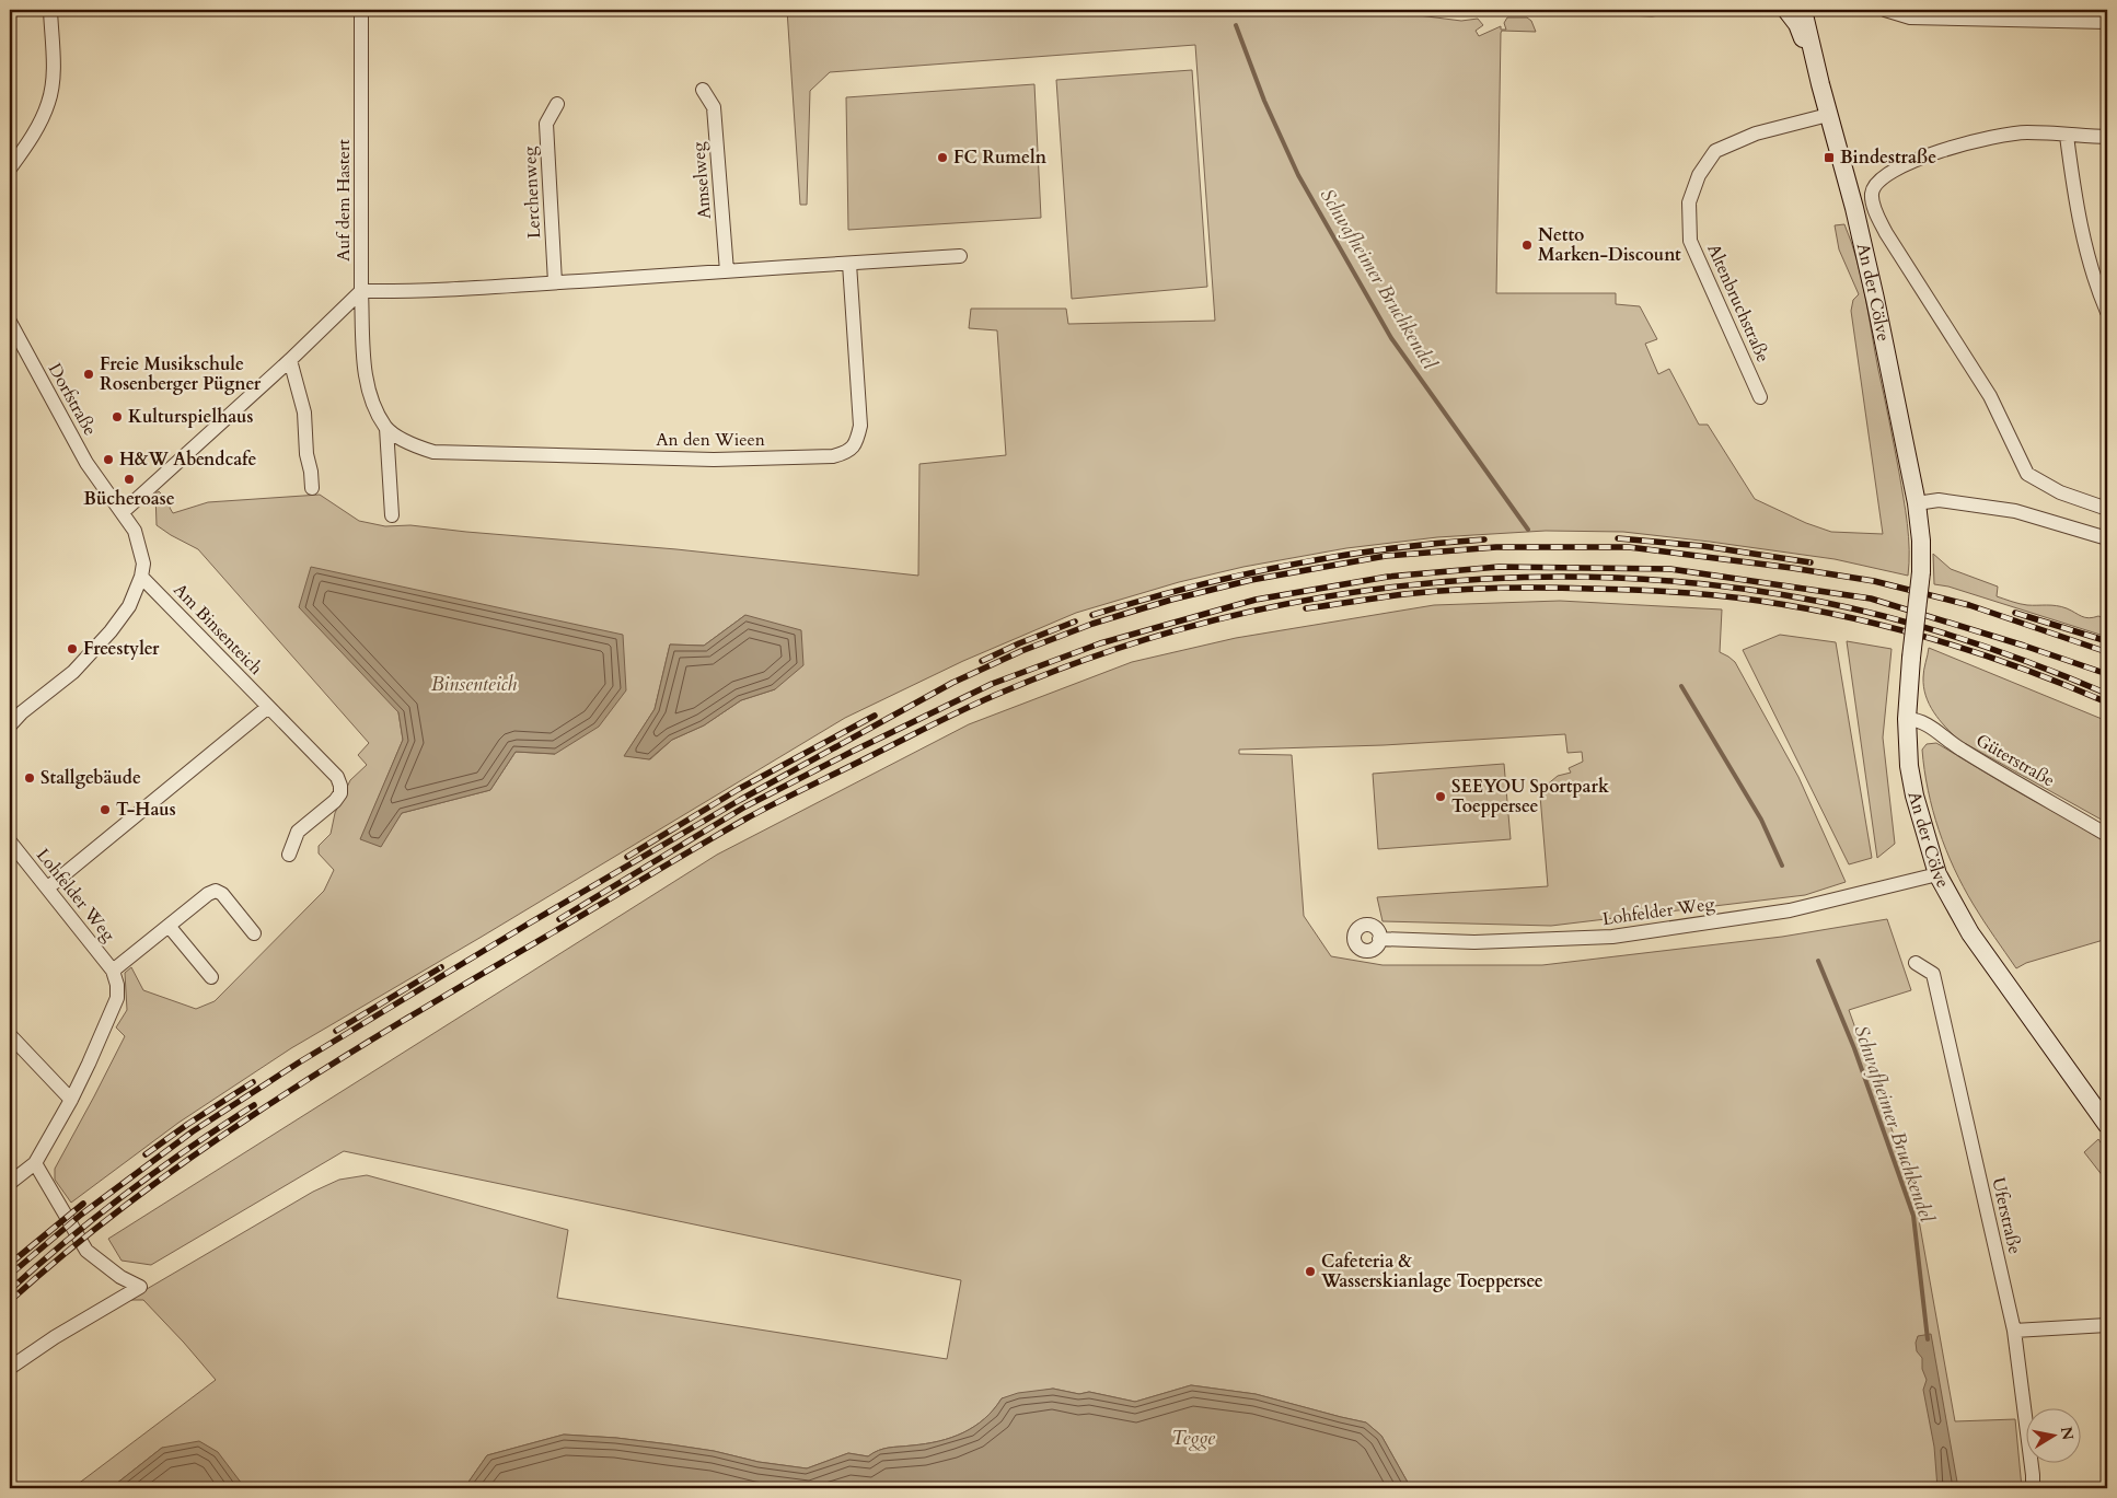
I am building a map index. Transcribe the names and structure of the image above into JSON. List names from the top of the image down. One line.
{"streets":{"street":["Amselweg","Lerchenweg","Auf dem Hastert","An der Cölve","Altenbruchstraße","Dorfstraße","An den Wieen","Am Binsenteich","Güterstraße","Lohfelder Weg","Uferstraße"]},"crossings":[["Auf dem Hastert","An den Wieen"],["An der Cölve","Altenbruchstraße"],["An der Cölve","Güterstraße"],["An der Cölve","Lohfelder Weg"],["Dorfstraße","Am Binsenteich"]],"water":["Schwafheimer Bruchkendel","Binsenteich","Tegge"],"places":{"other":["FC Rumeln","Netto Marken-Discount","Freie Musikschule Rosenberger Pügner","Kulturspielhaus","H&W Abendcafe","Bücheroase","Freestyler","Stallgebäude","SEEYOU Sportpark Toeppersee","T-Haus","Cafeteria & Wasserskianlage Toeppersee"],"transit":["Bindestraße"]},"north":"right"}
